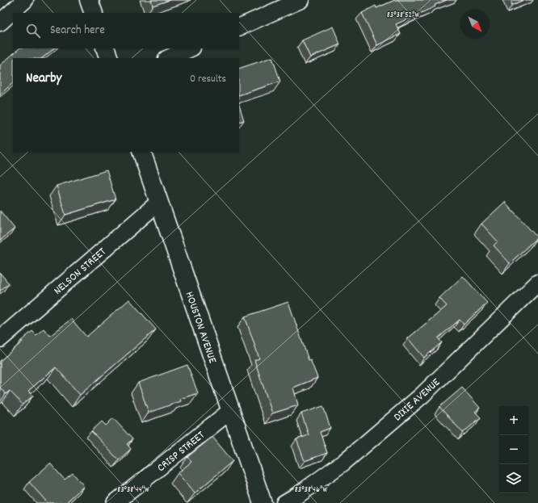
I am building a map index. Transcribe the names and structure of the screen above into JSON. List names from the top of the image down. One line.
{"streets":{"street":["NELSON STREET","HOUSTON AVENUE","DIXIE AVENUE","CRISP STREET"]},"crossings":[["NELSON STREET","HOUSTON AVENUE"],["HOUSTON AVENUE","CRISP STREET"]],"north":"bottom right","page":{"search":"Search here","heading":["Nearby","0 results"],"map_buttons":["+","−"]},"coordinates":["83°38'52\"W","83°38'44\"W","83°38'46\"W"]}
